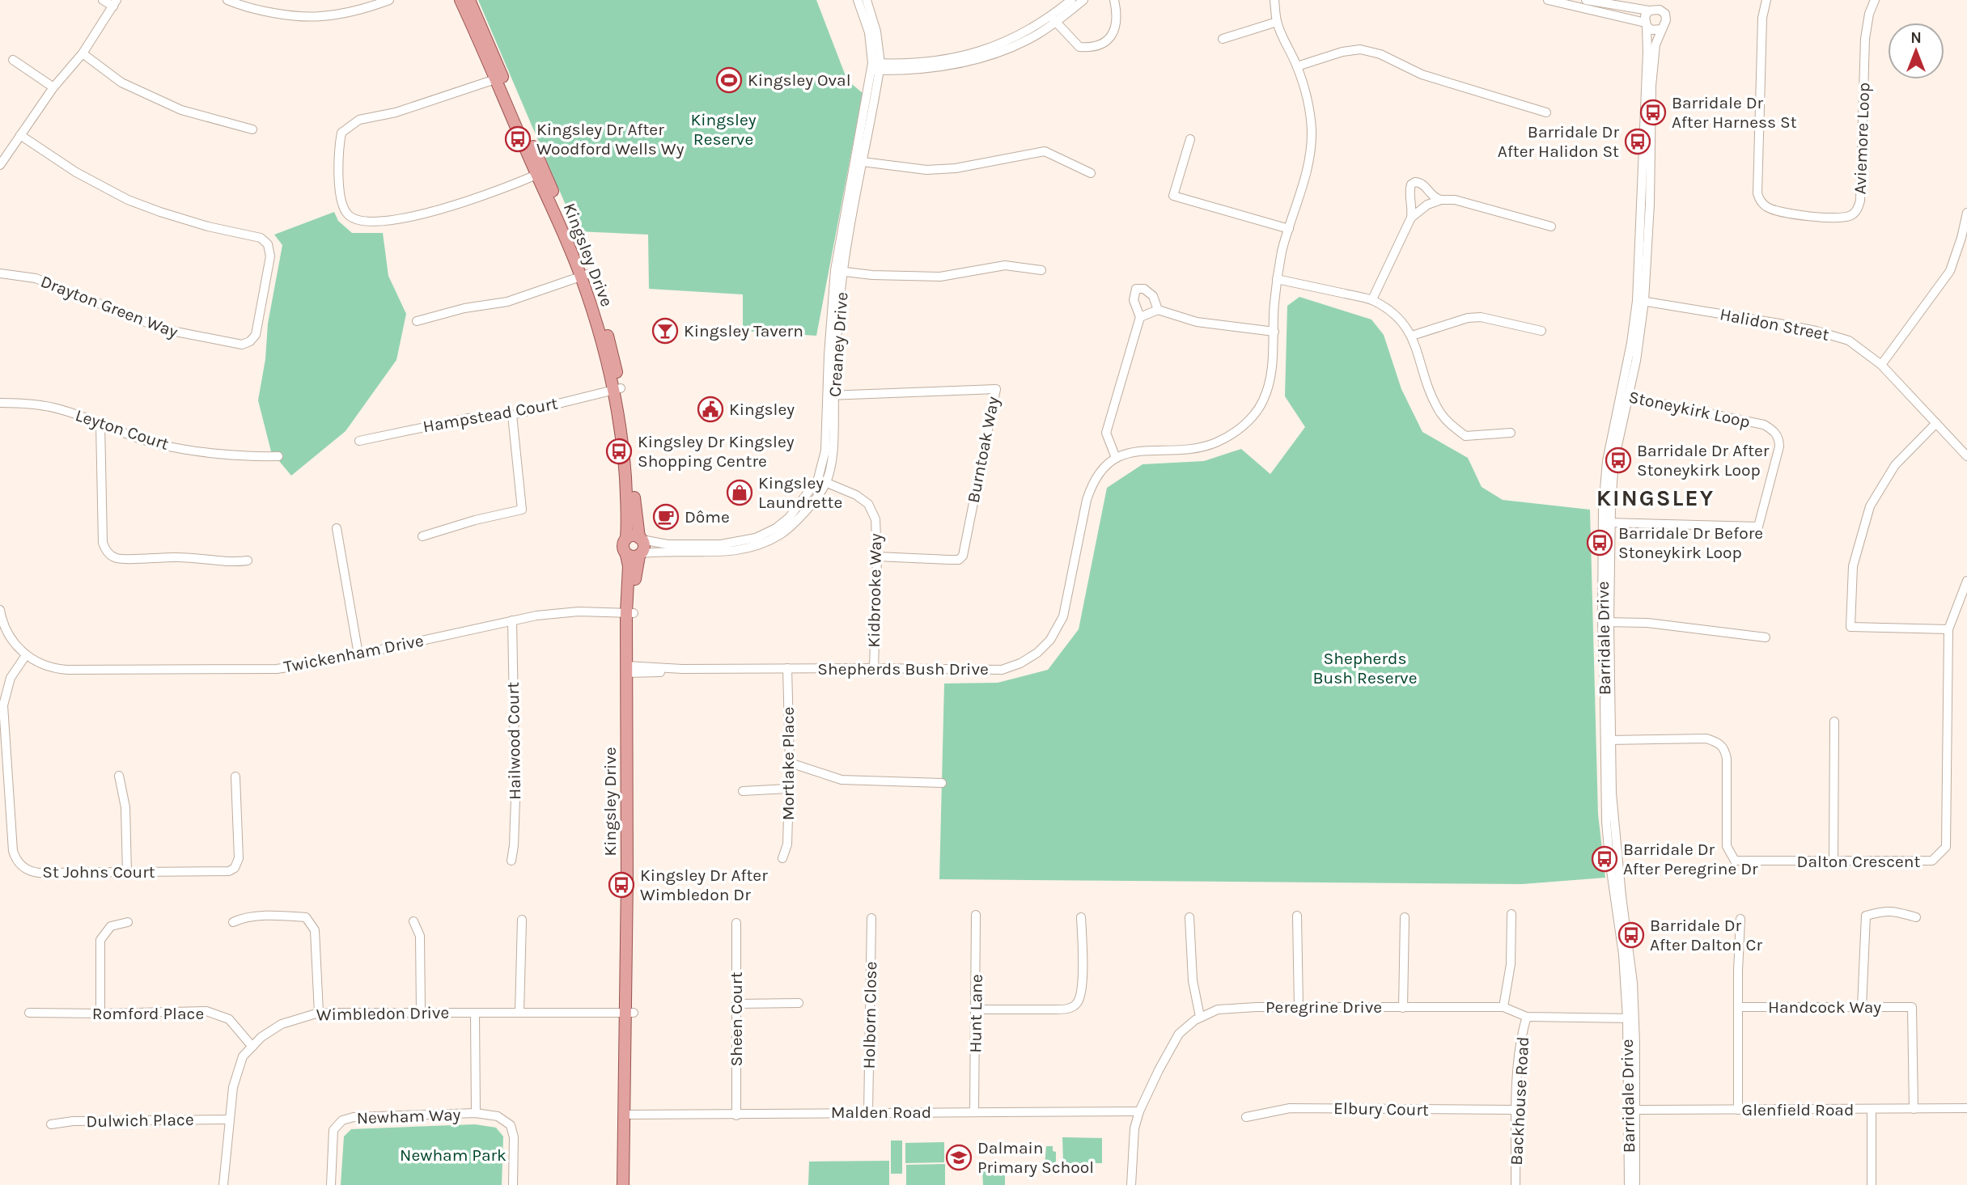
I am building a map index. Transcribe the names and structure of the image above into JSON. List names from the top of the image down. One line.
{"streets":{"main road":["Kingsley Drive"],"street":["Aviemore Loop","Drayton Green Way","Halidon Street","Creaney Drive","Stoneykirk Loop","Hampstead Court","Leyton Court","Burntoak Way","Kidbrooke Way","Barridale Drive","Twickenham Drive","Shepherds Bush Drive","Hailwood Court","Mortlake Place","Dalton Crescent","St Johns Court","Peregrine Drive","Handcock Way","Romford Place","Wimbledon Drive","Hunt Lane","Holborn Close","Sheen Court","Backhouse Road","Elbury Court","Glenfield Road","Malden Road","Newham Way","Dulwich Place"]},"crossings":[["Kingsley Drive","Creaney Drive"],["Kingsley Drive","Hampstead Court"],["Kingsley Drive","Twickenham Drive"],["Kingsley Drive","Shepherds Bush Drive"],["Kingsley Drive","Wimbledon Drive"],["Kingsley Drive","Malden Road"],["Halidon Street","Barridale Drive"],["Creaney Drive","Burntoak Way"],["Creaney Drive","Kidbrooke Way"],["Stoneykirk Loop","Barridale Drive"],["Burntoak Way","Kidbrooke Way"],["Kidbrooke Way","Shepherds Bush Drive"],["Barridale Drive","Dalton Crescent"],["Barridale Drive","Peregrine Drive"],["Barridale Drive","Glenfield Road"],["Twickenham Drive","Hailwood Court"],["Twickenham Drive","St Johns Court"],["Shepherds Bush Drive","Mortlake Place"],["Peregrine Drive","Backhouse Road"],["Peregrine Drive","Malden Road"],["Handcock Way","Glenfield Road"],["Romford Place","Wimbledon Drive"],["Wimbledon Drive","Newham Way"],["Wimbledon Drive","Dulwich Place"],["Hunt Lane","Malden Road"],["Holborn Close","Malden Road"],["Sheen Court","Malden Road"],["Backhouse Road","Elbury Court"]],"districts":["KINGSLEY"],"parks":["Kingsley Reserve","Shepherds Bush Reserve","Newham Park"],"places":{"sports":["Kingsley Oval"],"bus stop":["Barridale Dr After Harness St","Kingsley Dr After Woodford Wells Wy","Barridale Dr After Halidon St","Kingsley Dr Kingsley Shopping Centre","Barridale Dr After Stoneykirk Loop","Barridale Dr Before Stoneykirk Loop","Barridale Dr After Peregrine Dr","Kingsley Dr After Wimbledon Dr","Barridale Dr After Dalton Cr"],"bar":["Kingsley Tavern"],"public building":["Kingsley"],"shop":["Kingsley Laundrette"],"cafe":["Dôme"],"school or university":["Dalmain Primary School"]},"north":"top"}
